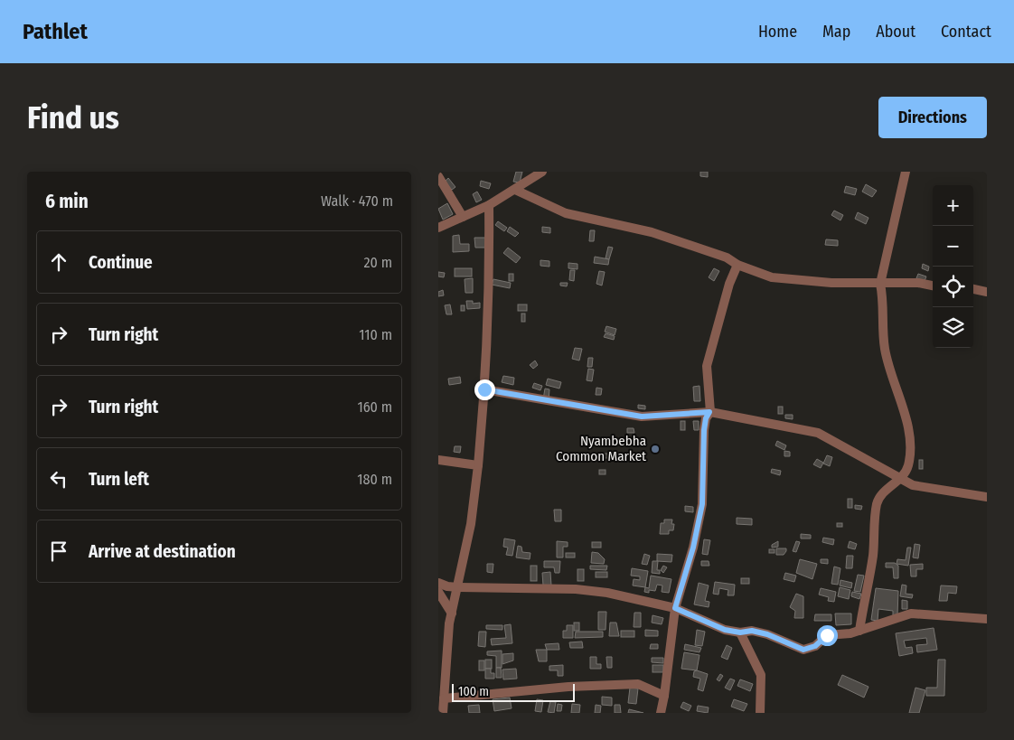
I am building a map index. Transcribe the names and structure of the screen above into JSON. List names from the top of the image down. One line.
{"places":["Nyambebha Common Market"],"scale_bar":"100 m","page":{"header":"Pathlet","nav":["Home","Map","About","Contact"],"buttons":"Directions","title":"Find us","heading":["6 min","Walk · 470 m"],"map_buttons":["+","−"],"list":[["Continue","20 m"],["Turn right","110 m"],["Turn right","160 m"],["Turn left","180 m"],"Arrive at destination"],"scale":"100 m"}}
